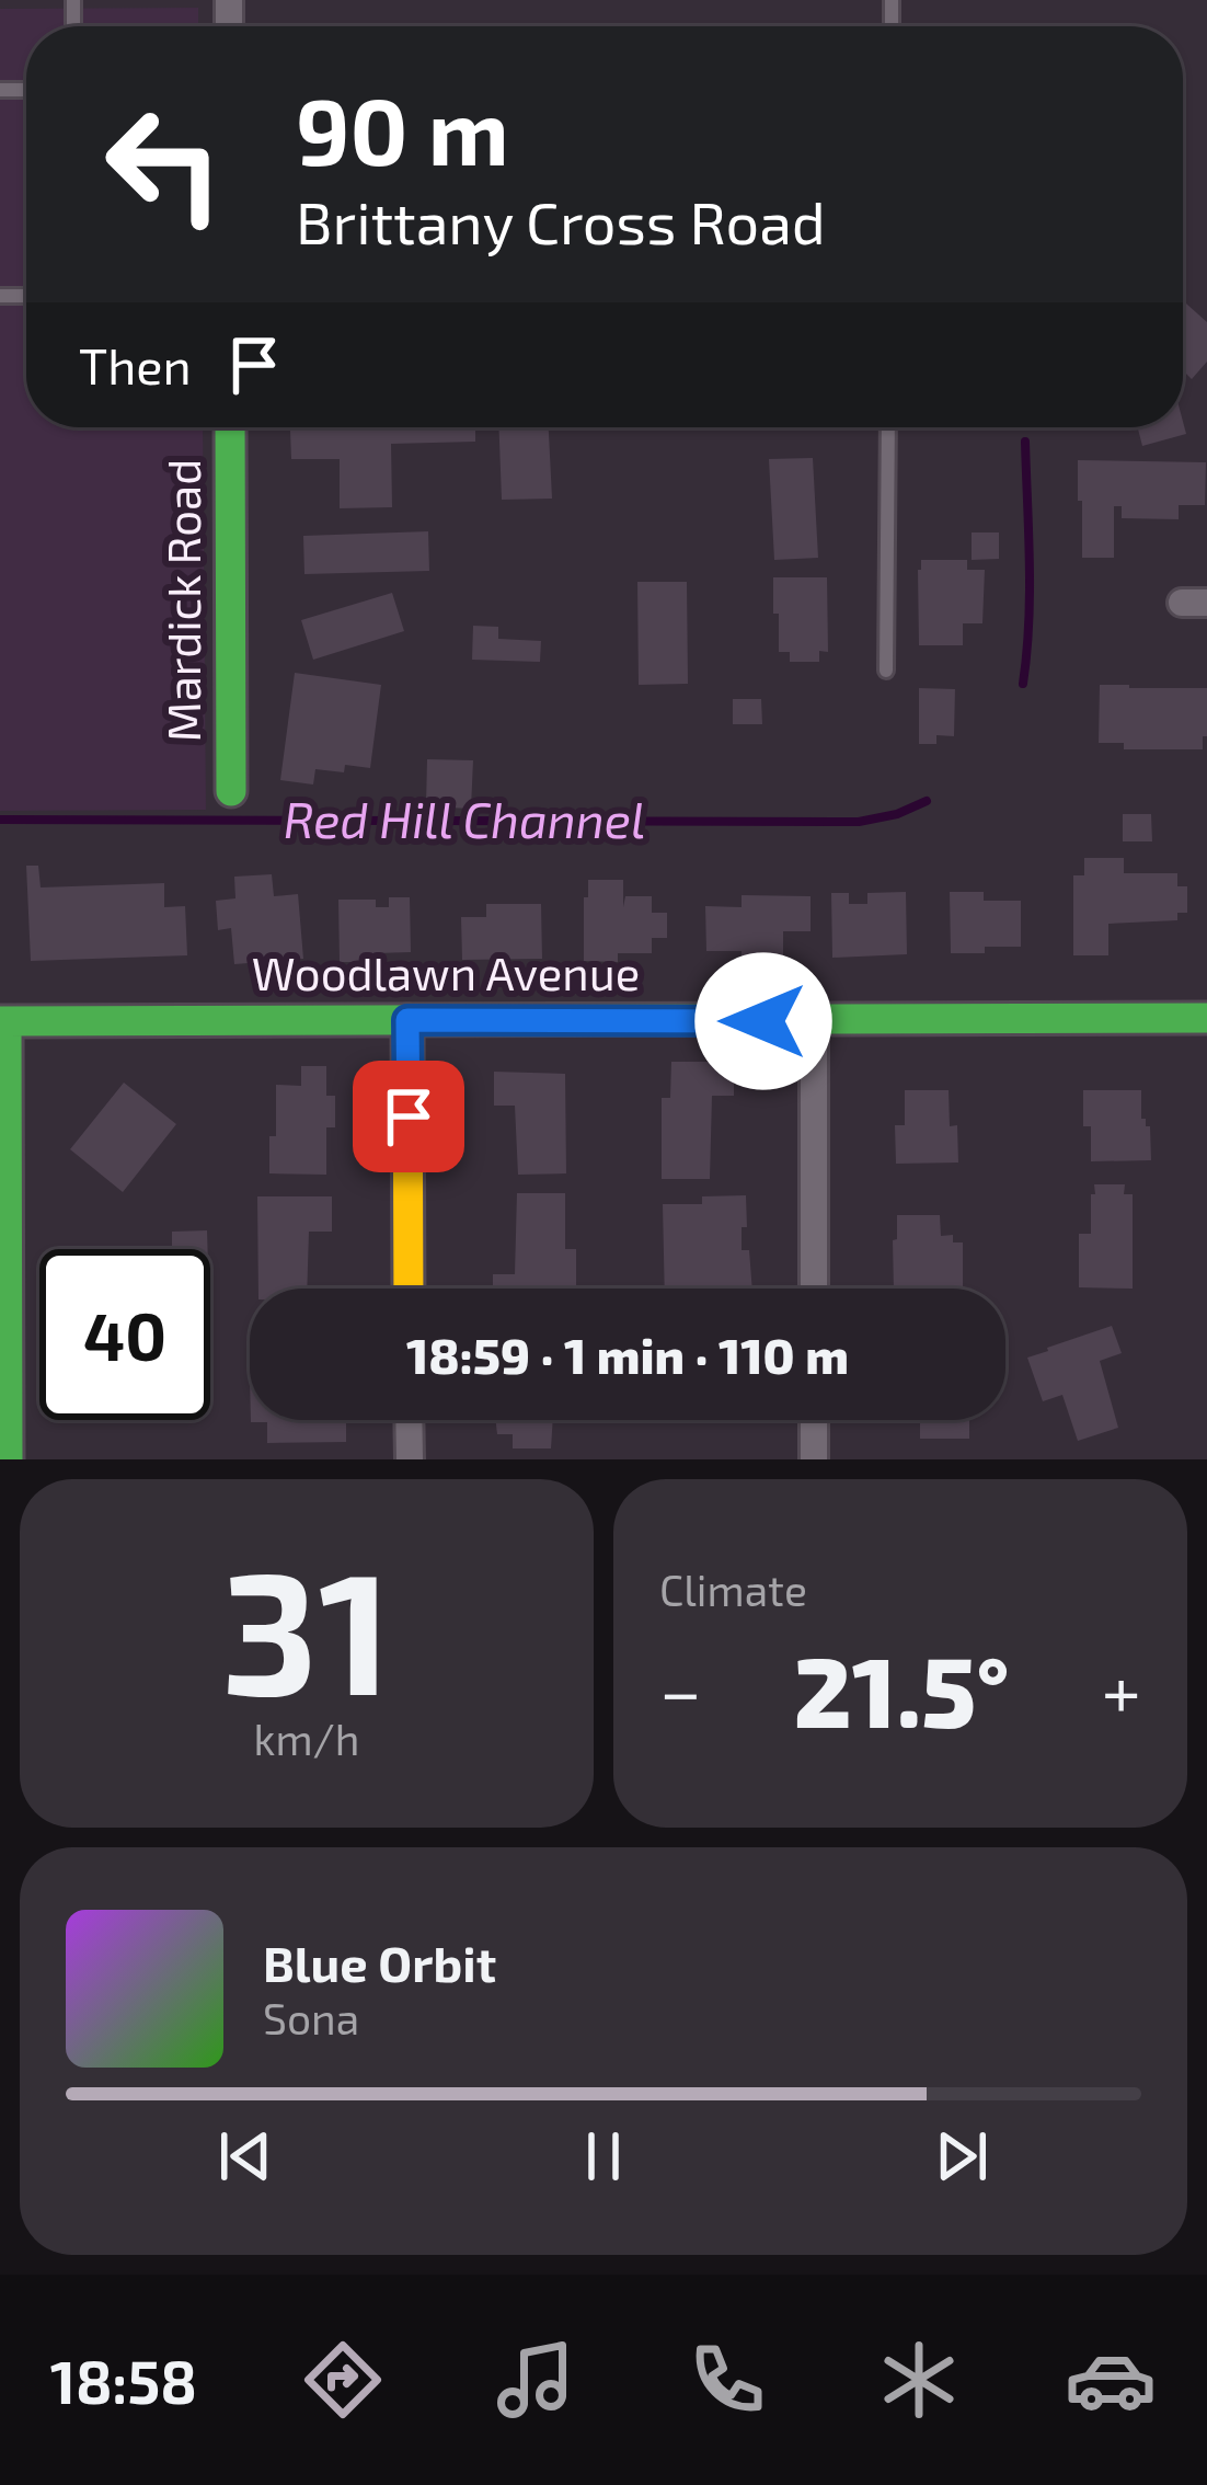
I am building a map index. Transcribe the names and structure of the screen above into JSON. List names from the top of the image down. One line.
{"streets":{"street":["Mardick Road","Woodlawn Avenue"]},"water":["Red Hill Channel"],"page":{"turn":["90 m","Brittany Cross Road"],"then":"Then","limit":"40","trip":"18:59 · 1 min · 110 m","tile":[["31","km/h"],"Climate"],"heat":["−","21.5°","+"],"song":["Blue Orbit","Sona"],"tabs":"18:58"}}
